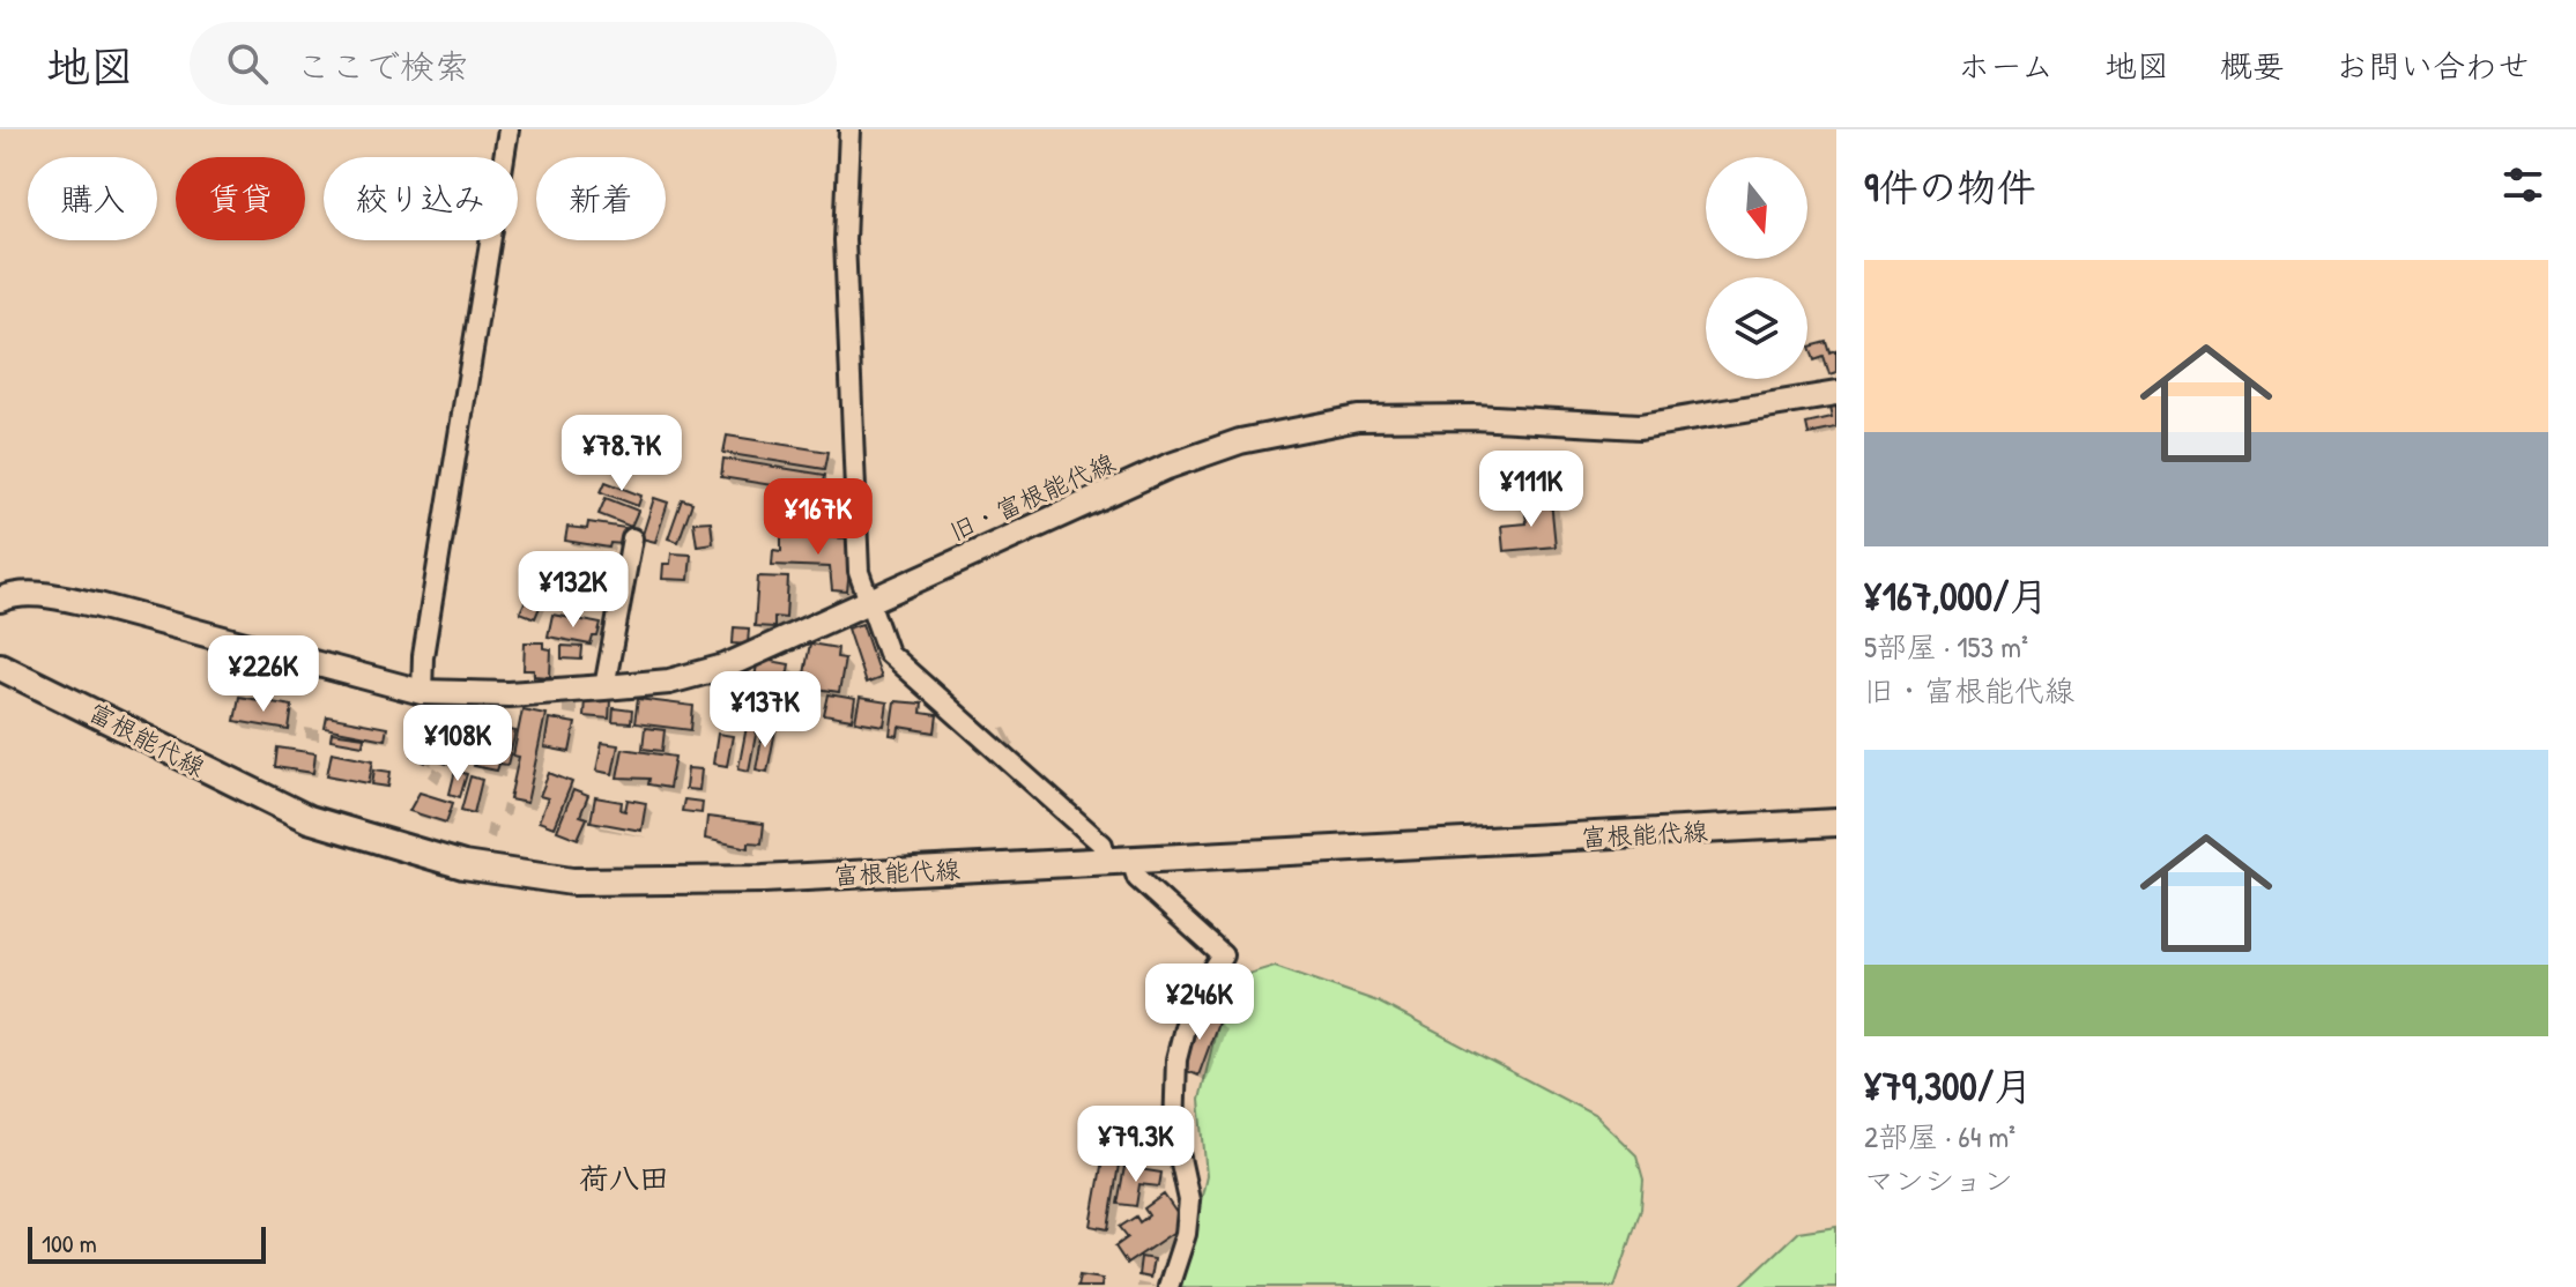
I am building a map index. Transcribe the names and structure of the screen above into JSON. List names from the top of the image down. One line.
{"streets":{"main road":["富根能代線"],"street":["旧・富根能代線"]},"districts":["荷八田"],"scale_bar":"100 m","north":"bottom","page":{"header":"地図","search":"ここで検索","nav":["ホーム","地図","概要","お問い合わせ"],"heading":"9件の物件","chip":["購入","賃貸","絞り込み","新着"],"list":[{"name":"¥167,000/月","note":"5部屋 · 153 m² · 旧・富根能代線"},{"name":"¥79,300/月","note":"2部屋 · 64 m² · マンション"}],"price":["¥78.7K","¥111K","¥167K","¥132K","¥226K","¥137K","¥108K","¥246K","¥79.3K"],"scale":"100 m"}}
